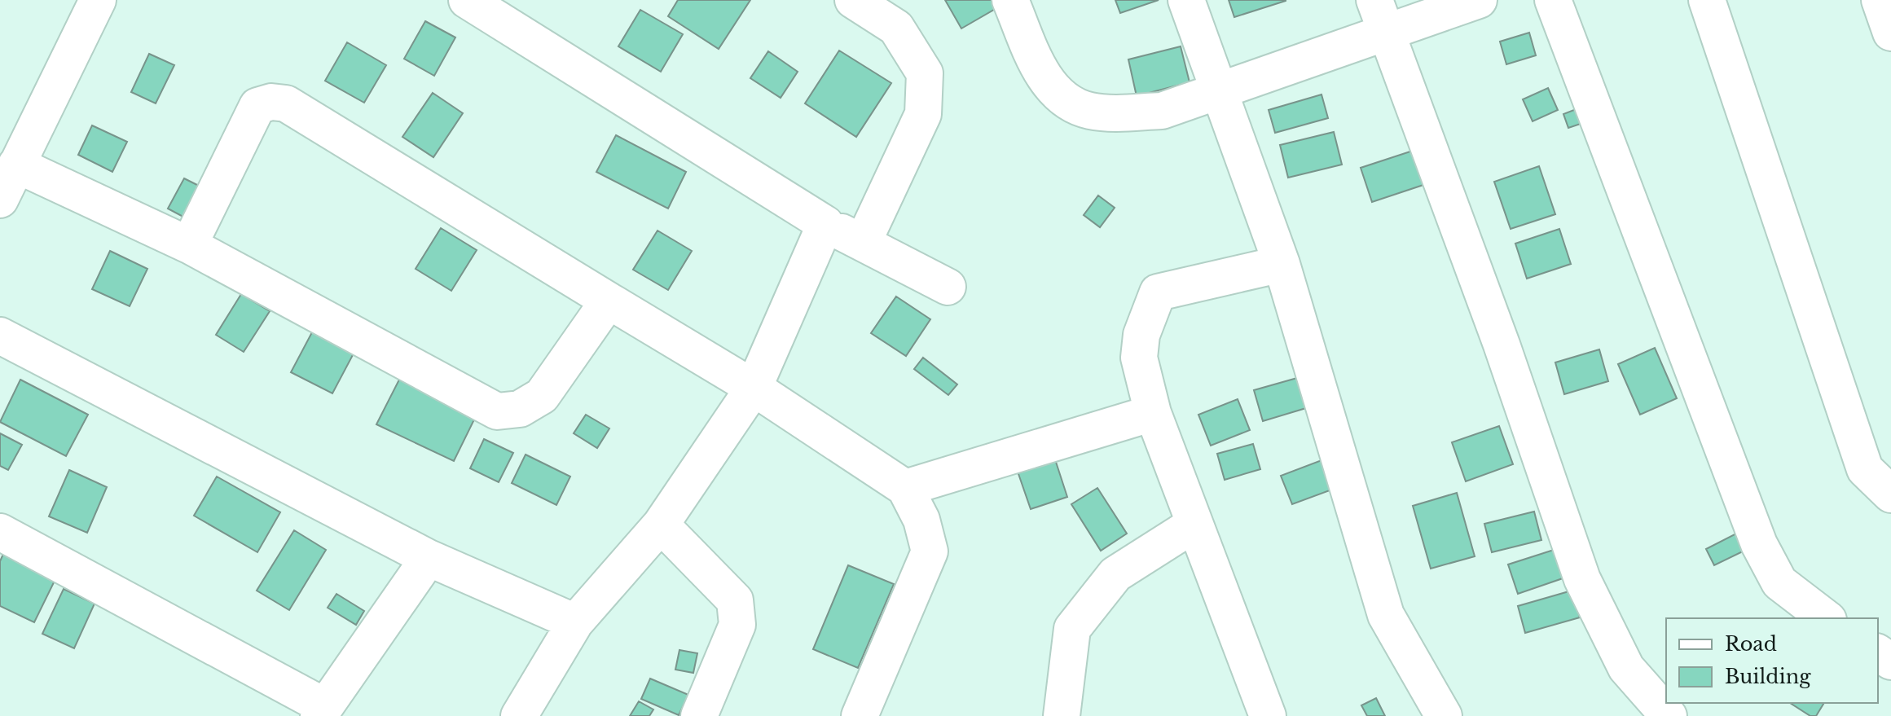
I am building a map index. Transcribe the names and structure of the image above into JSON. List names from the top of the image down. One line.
{"legend":["Road","Building"]}
